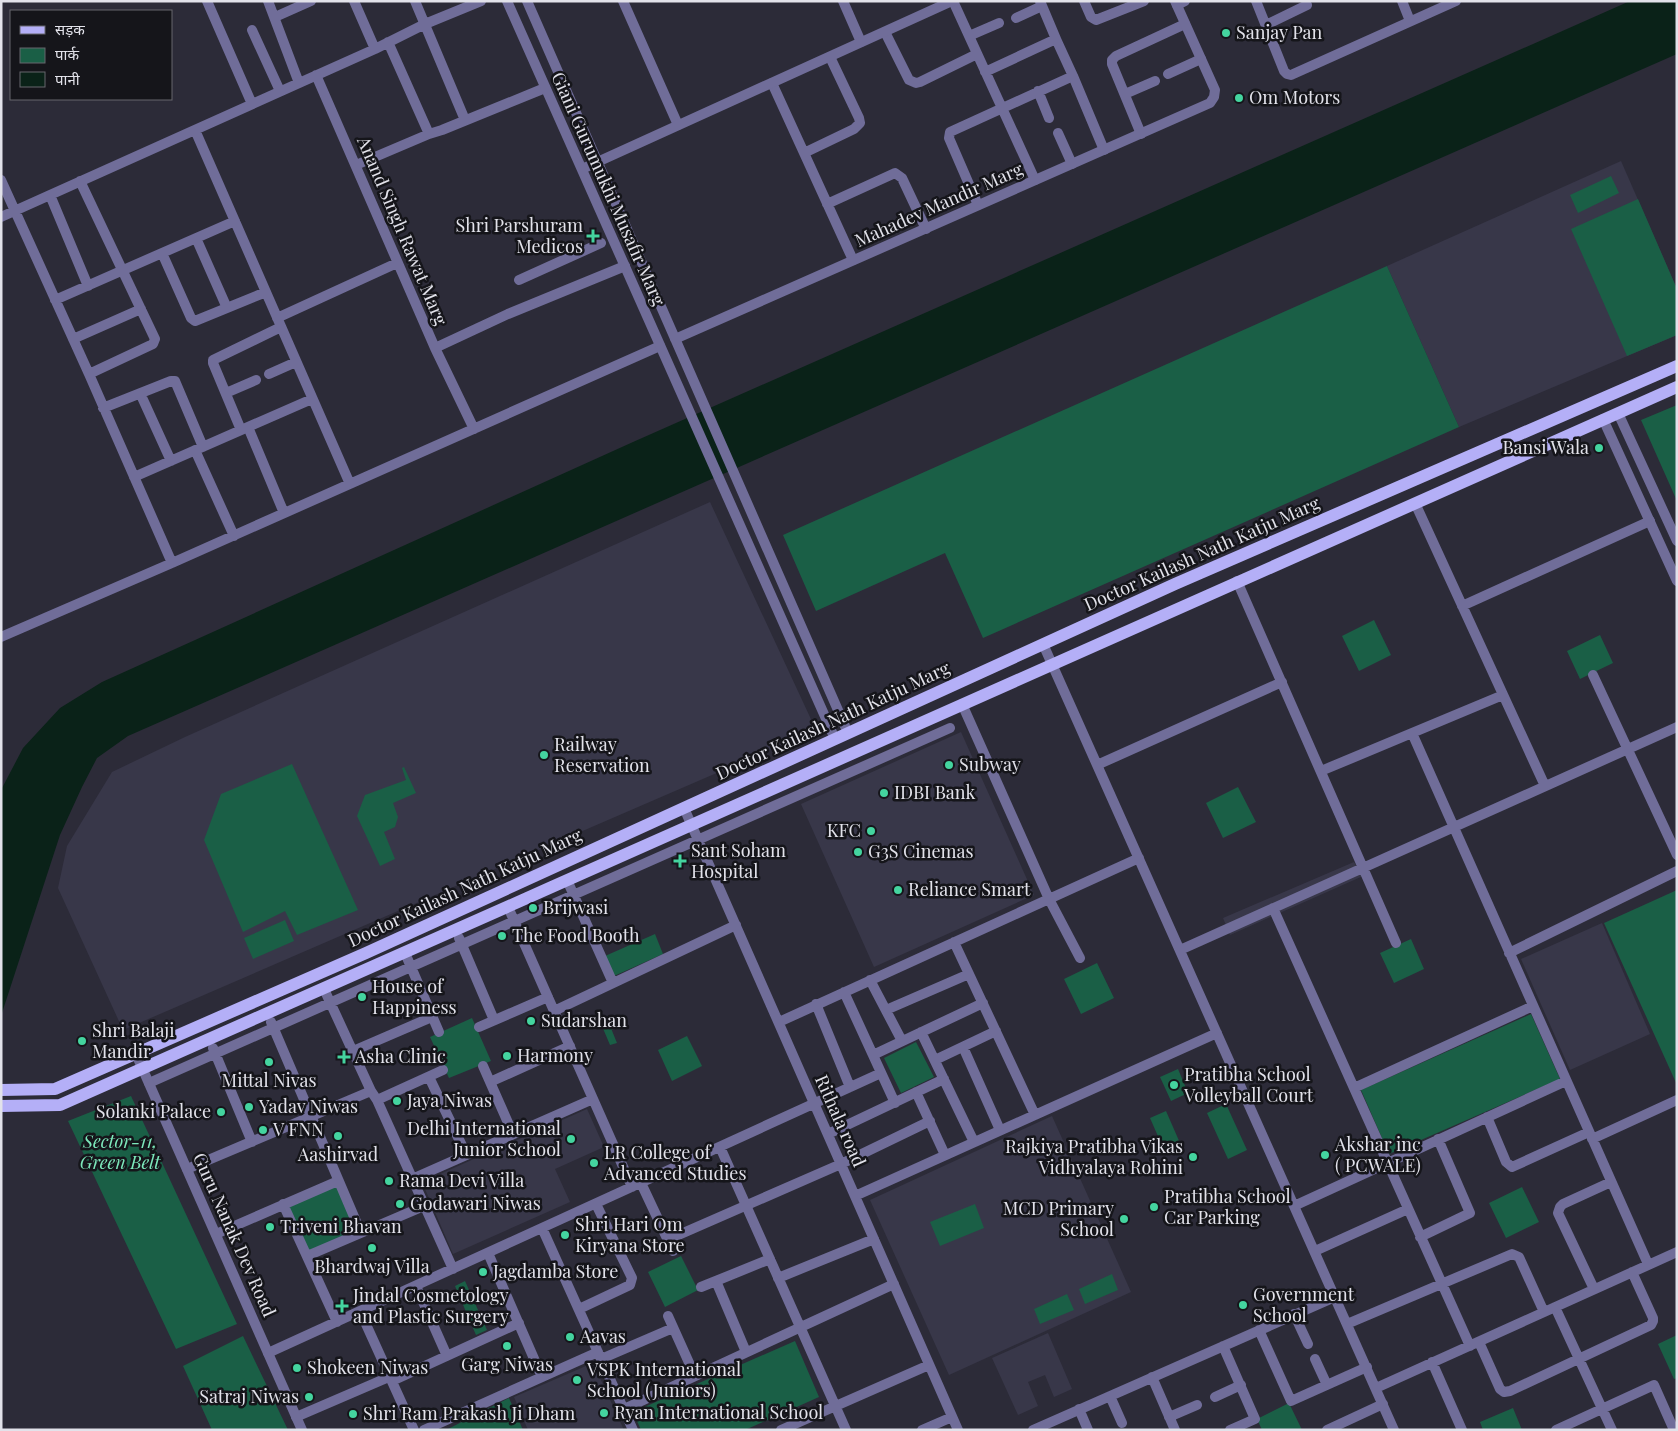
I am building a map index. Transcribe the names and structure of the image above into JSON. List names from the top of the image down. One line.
{"streets":{"main road":["Doctor Kailash Nath Katju Marg"],"street":["Giani Gurumukhi Musafir Marg","Mahadev Mandir Marg","Anand Singh Rawat Marg","Rithala road","Guru Nanak Dev Road"]},"crossings":[["Giani Gurumukhi Musafir Marg","Mahadev Mandir Marg"],["Giani Gurumukhi Musafir Marg","Anand Singh Rawat Marg"],["Giani Gurumukhi Musafir Marg","Doctor Kailash Nath Katju Marg"],["Doctor Kailash Nath Katju Marg","Rithala road"],["Doctor Kailash Nath Katju Marg","Guru Nanak Dev Road"]],"parks":["Sector-11, Green Belt"],"places":{"other":["Sanjay Pan","Om Motors","Bansi Wala","Railway Reservation","Subway","IDBI Bank","KFC","G3S Cinemas","Reliance Smart","Brijwasi","The Food Booth","House of Happiness","Sudarshan","Shri Balaji Mandir","Harmony","Mittal Nivas","Pratibha School Volleyball Court","Jaya Niwas","Yadav Niwas","Solanki Palace","V FNN","Aashirvad","Delhi International Junior School","Akshar inc ( PCWALE)","Rajkiya Pratibha Vikas Vidhyalaya Rohini","LR College of Advanced Studies","Rama Devi Villa","Godawari Niwas","Pratibha School Car Parking","MCD Primary School","Triveni Bhavan","Shri Hari Om Kiryana Store","Bhardwaj Villa","Jagdamba Store","Government School","Aavas","Garg Niwas","Shokeen Niwas","VSPK International School (Juniors)","Satraj Niwas","Ryan International School","Shri Ram Prakash Ji Dham"],"health":["Shri Parshuram Medicos","Sant Soham Hospital","Asha Clinic","Jindal Cosmetology and Plastic Surgery"]},"legend":["सड़क","पार्क","पानी"]}
